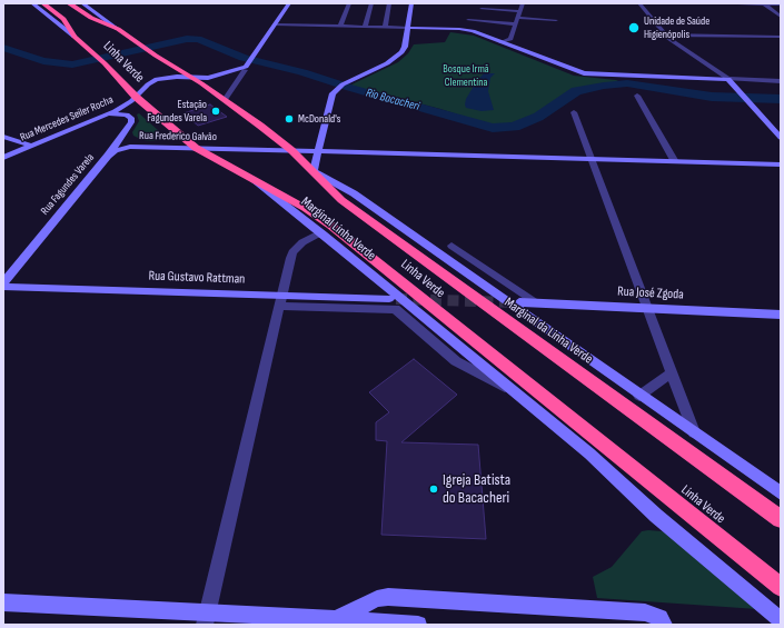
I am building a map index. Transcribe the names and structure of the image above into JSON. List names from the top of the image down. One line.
{"streets":{"highway":["Linha Verde"],"main road":["Rua Mercedes Seiler Rocha","Rua Frederico Galvão","Rua Fagundes Varela","Marginal Linha Verde","Rua Gustavo Rattman","Rua José Zgoda","Marginal da Linha Verde"]},"crossings":[["Linha Verde","Rua Mercedes Seiler Rocha"],["Linha Verde","Rua Frederico Galvão"],["Linha Verde","Marginal Linha Verde"],["Linha Verde","Marginal da Linha Verde"],["Rua Mercedes Seiler Rocha","Rua Fagundes Varela"],["Rua Frederico Galvão","Rua Fagundes Varela"]],"water":["Rio Bacacheri"],"parks":["Bosque Irmã Clementina"],"places":["Unidade de Saúde Higienópolis","Estação Fagundes Varela","McDonald's","Igreja Batista do Bacacheri"]}
